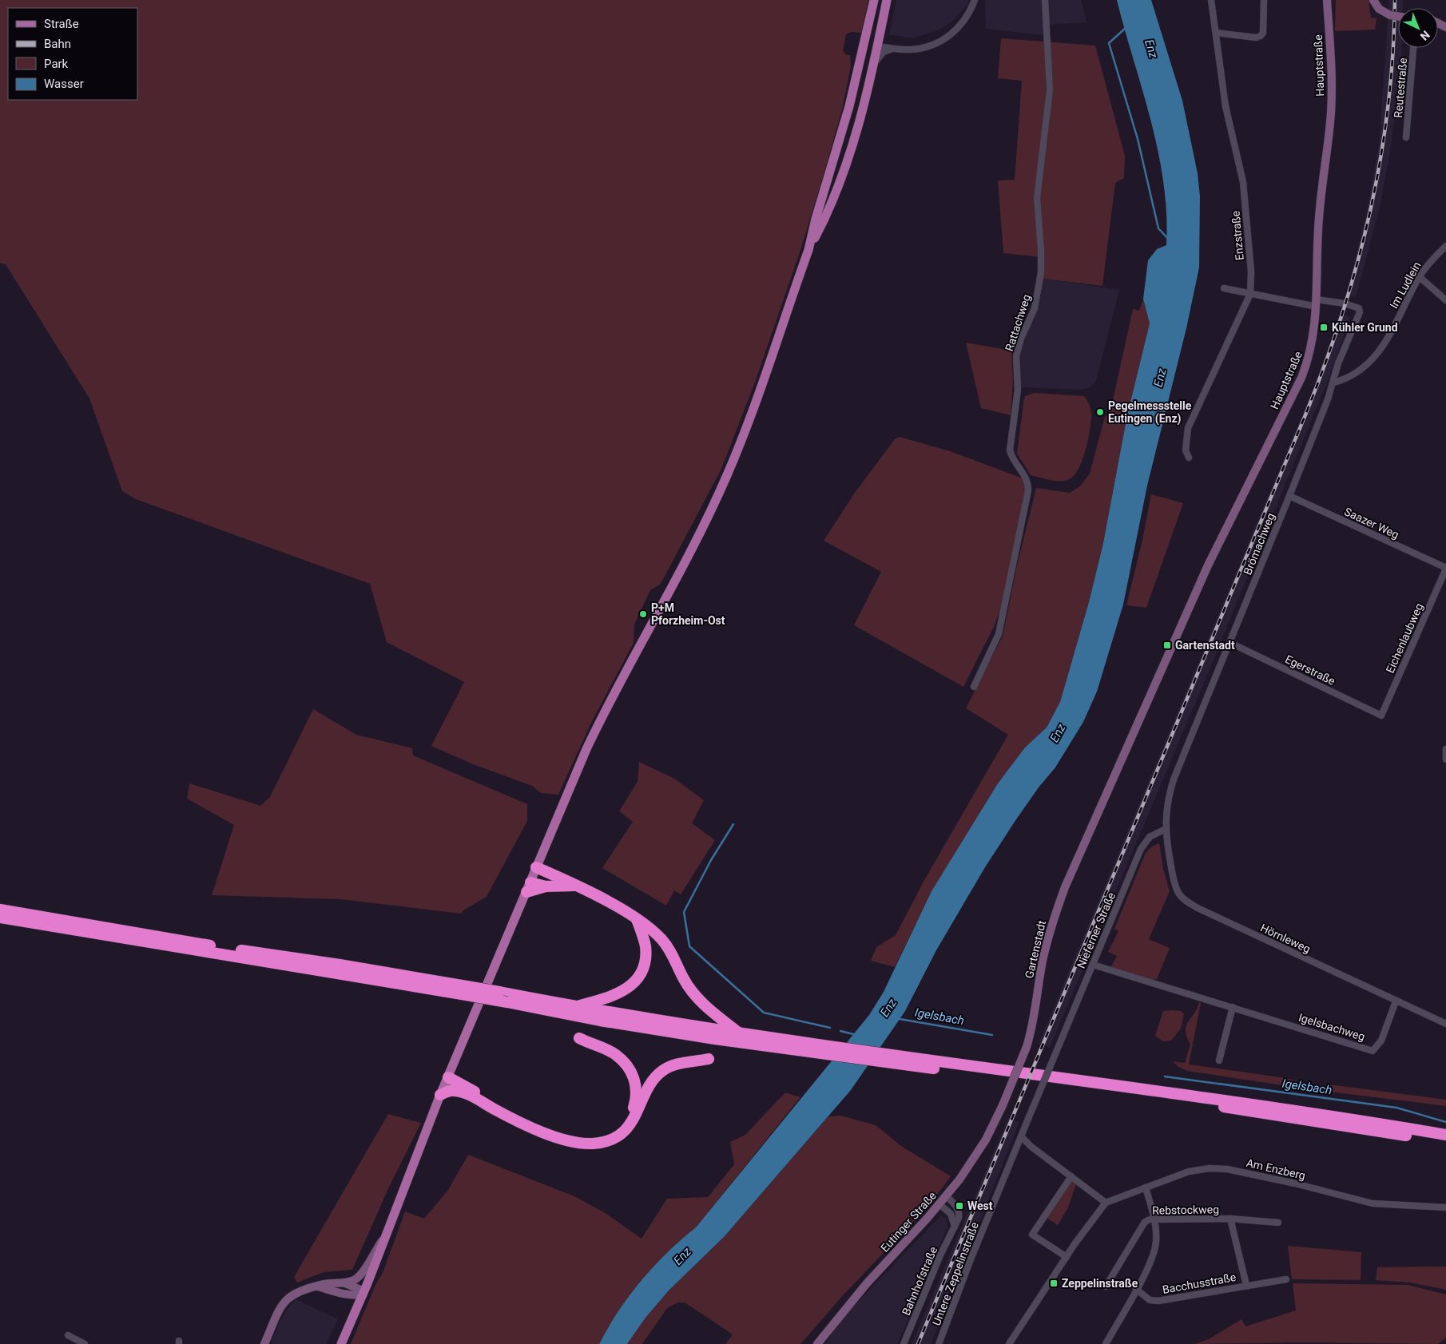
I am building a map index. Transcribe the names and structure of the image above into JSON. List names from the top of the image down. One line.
{"streets":{"street":["Hauptstraße","Reutestraße","Enzstraße","Im Ludlein","Rattachweg","Saazer Weg","Brömachweg","Eichenlaubweg","Egerstraße","Nieferner Straße","Hörnleweg","Gartenstadt","Igelsbachweg","Am Enzberg","Rebstockweg","Eutinger Straße","Untere Zeppelinstraße","Bahnhofstraße","Bacchusstraße"]},"crossings":[["Hauptstraße","Brömachweg"],["Hauptstraße","Gartenstadt"],["Im Ludlein","Brömachweg"],["Saazer Weg","Brömachweg"],["Saazer Weg","Eichenlaubweg"],["Brömachweg","Egerstraße"],["Brömachweg","Nieferner Straße"],["Brömachweg","Hörnleweg"],["Eichenlaubweg","Egerstraße"],["Nieferner Straße","Hörnleweg"],["Nieferner Straße","Igelsbachweg"],["Nieferner Straße","Untere Zeppelinstraße"],["Hörnleweg","Igelsbachweg"],["Gartenstadt","Eutinger Straße"],["Rebstockweg","Bacchusstraße"],["Eutinger Straße","Bahnhofstraße"]],"water":["Enz","Igelsbach"],"places":{"transit":["Kühler Grund","Gartenstadt","West","Zeppelinstraße"],"other":["Pegelmessstelle Eutingen (Enz)","P+M Pforzheim-Ost"]},"legend":["Straße","Bahn","Park","Wasser"],"north":"bottom right"}
